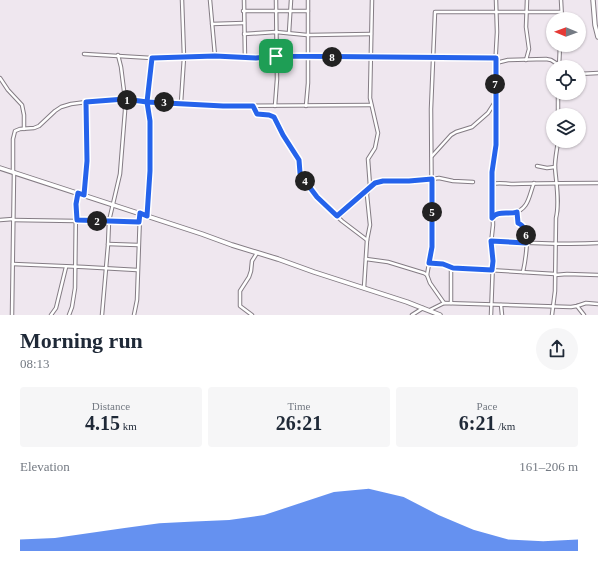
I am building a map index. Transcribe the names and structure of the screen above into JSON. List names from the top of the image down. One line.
{"north":"left","page":{"pins":["8","7","1","3","4","5","2","6"],"heading":["Morning run","08:13"],"stats":[["Distance","4.15 km"],["Time","26:21"],["Pace","6:21 /km"]],"chart":["Elevation","161–206 m"]}}
